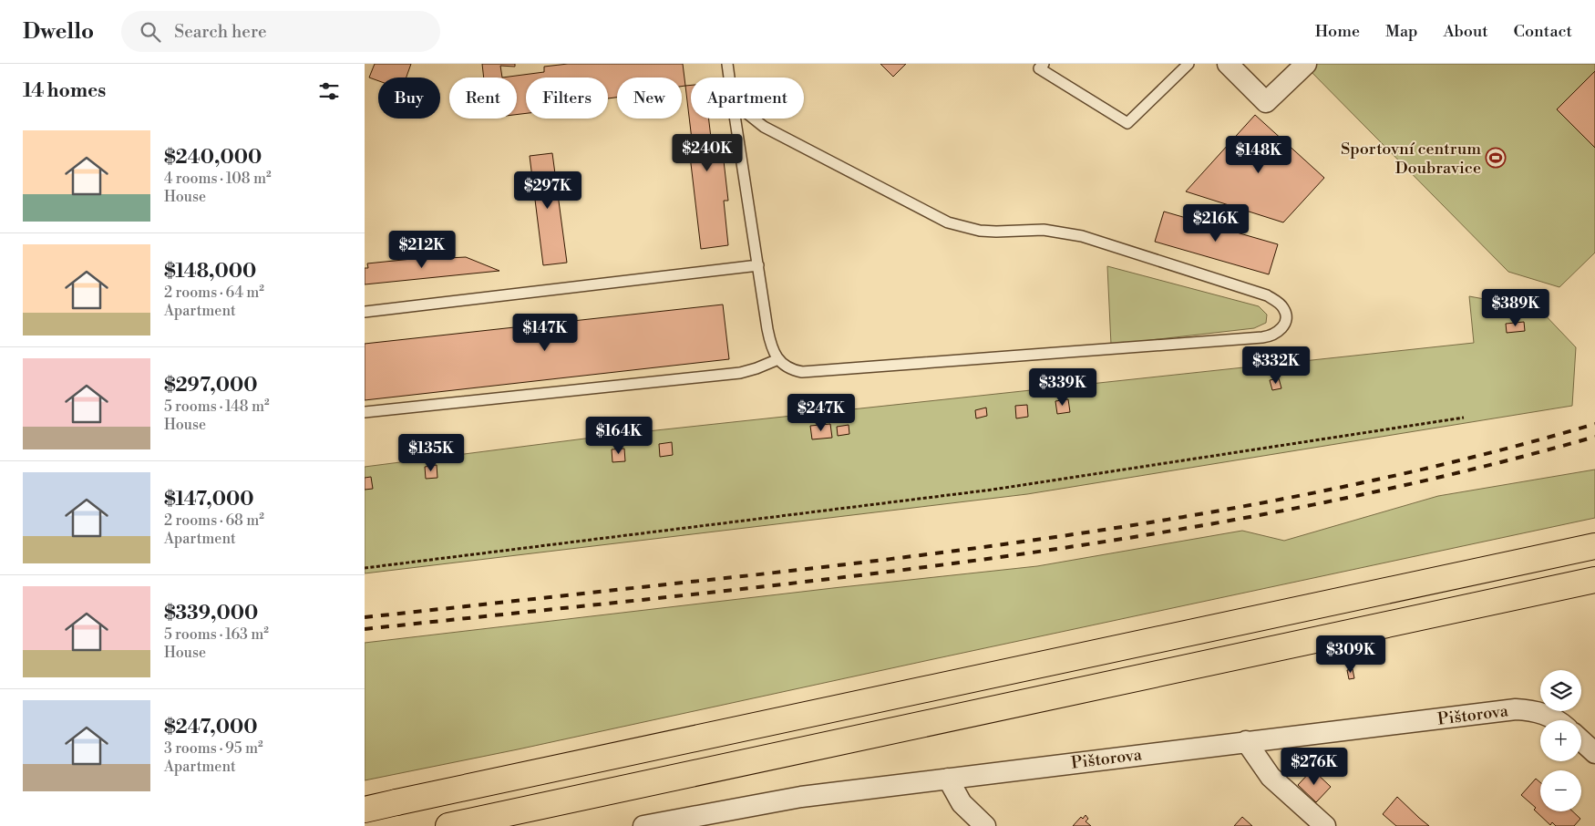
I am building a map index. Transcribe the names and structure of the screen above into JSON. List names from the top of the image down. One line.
{"streets":{"street":["Pištorova"]},"places":{"sports":["Sportovní centrum Doubravice"]},"page":{"header":"Dwello","search":"Search here","nav":["Home","Map","About","Contact"],"heading":"14 homes","chip":["Buy","Rent","Filters","New","Apartment"],"list":[{"name":"$240,000","note":"4 rooms · 108 m² · House"},{"name":"$148,000","note":"2 rooms · 64 m² · Apartment"},{"name":"$297,000","note":"5 rooms · 148 m² · House"},{"name":"$147,000","note":"2 rooms · 68 m² · Apartment"},{"name":"$339,000","note":"5 rooms · 163 m² · House"},{"name":"$247,000","note":"3 rooms · 95 m² · Apartment"}],"price":["$240K","$148K","$297K","$216K","$212K","$389K","$147K","$332K","$339K","$247K","$164K","$135K","$309K","$276K"],"map_buttons":["+","−"]}}
